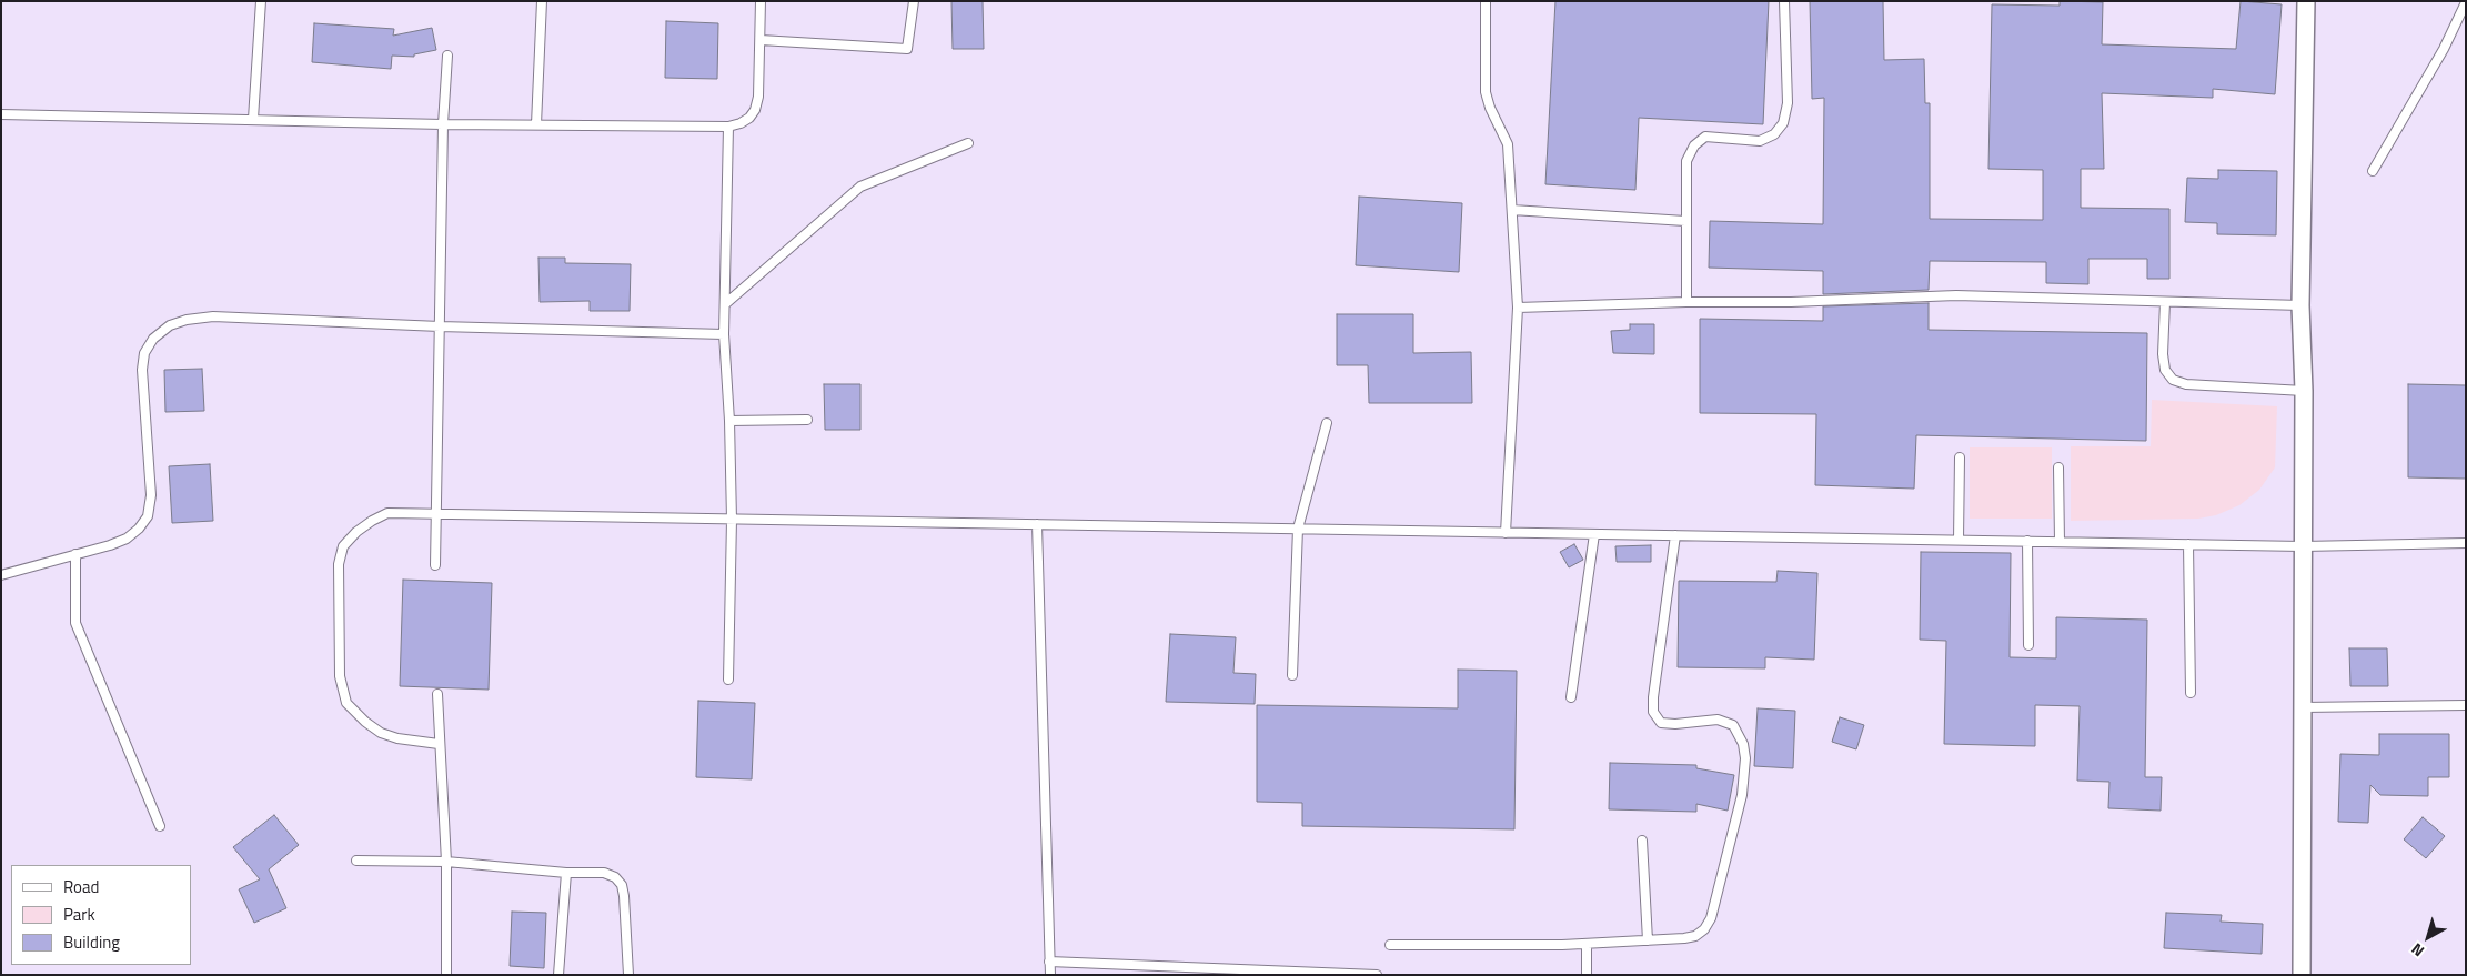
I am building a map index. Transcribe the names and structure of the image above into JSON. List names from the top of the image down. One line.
{"legend":["Road","Park","Building"],"north":"bottom left"}
